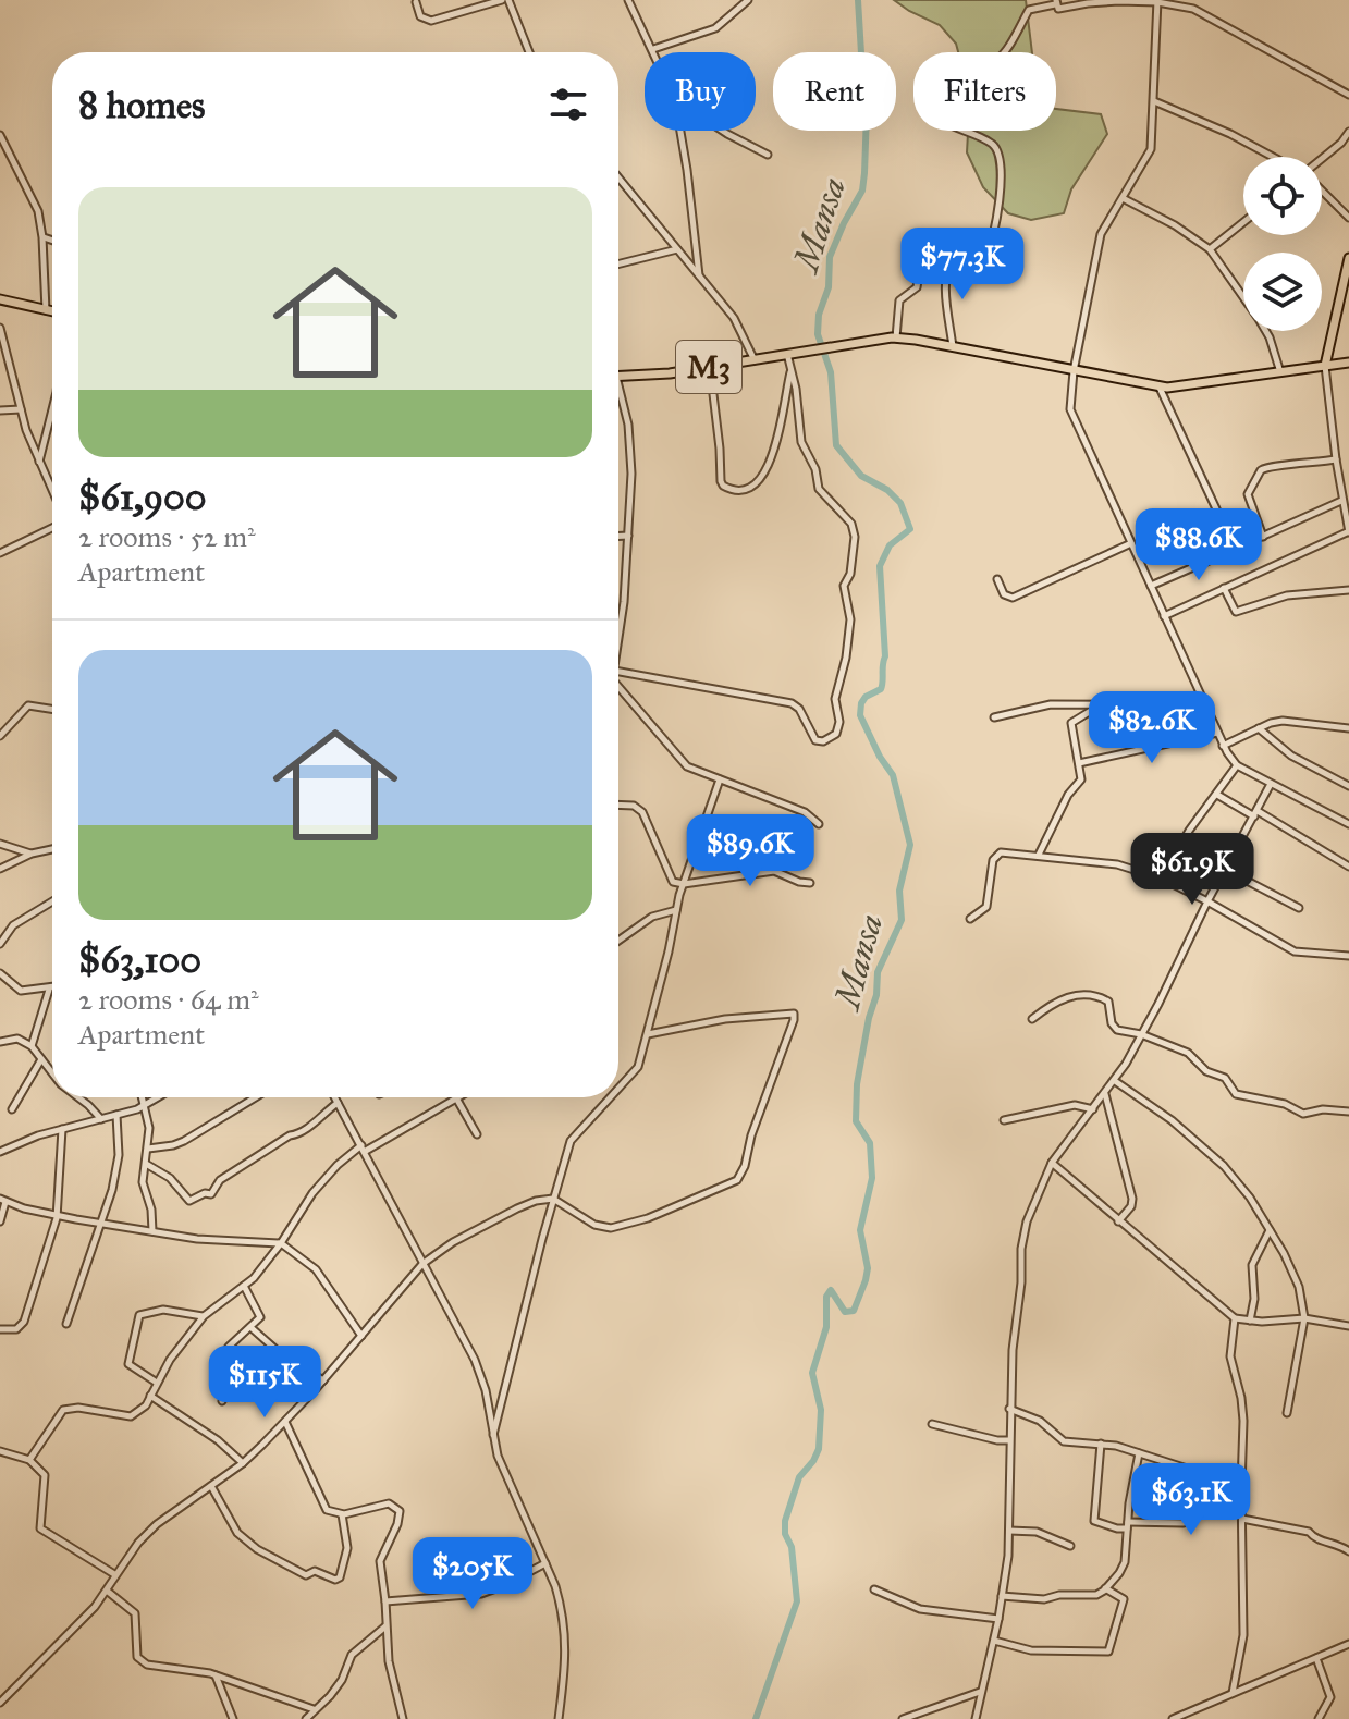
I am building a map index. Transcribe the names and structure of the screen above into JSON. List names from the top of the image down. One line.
{"streets":{"main road":["M3"]},"water":["Mansa"],"page":{"chip":["Buy","Rent","Filters"],"heading":"8 homes","list":[{"name":"$61,900","note":"2 rooms · 52 m² · Apartment"},{"name":"$63,100","note":"2 rooms · 64 m² · Apartment"}],"price":["$77.3K","$88.6K","$82.6K","$89.6K","$61.9K","$115K","$63.1K","$205K"]}}
